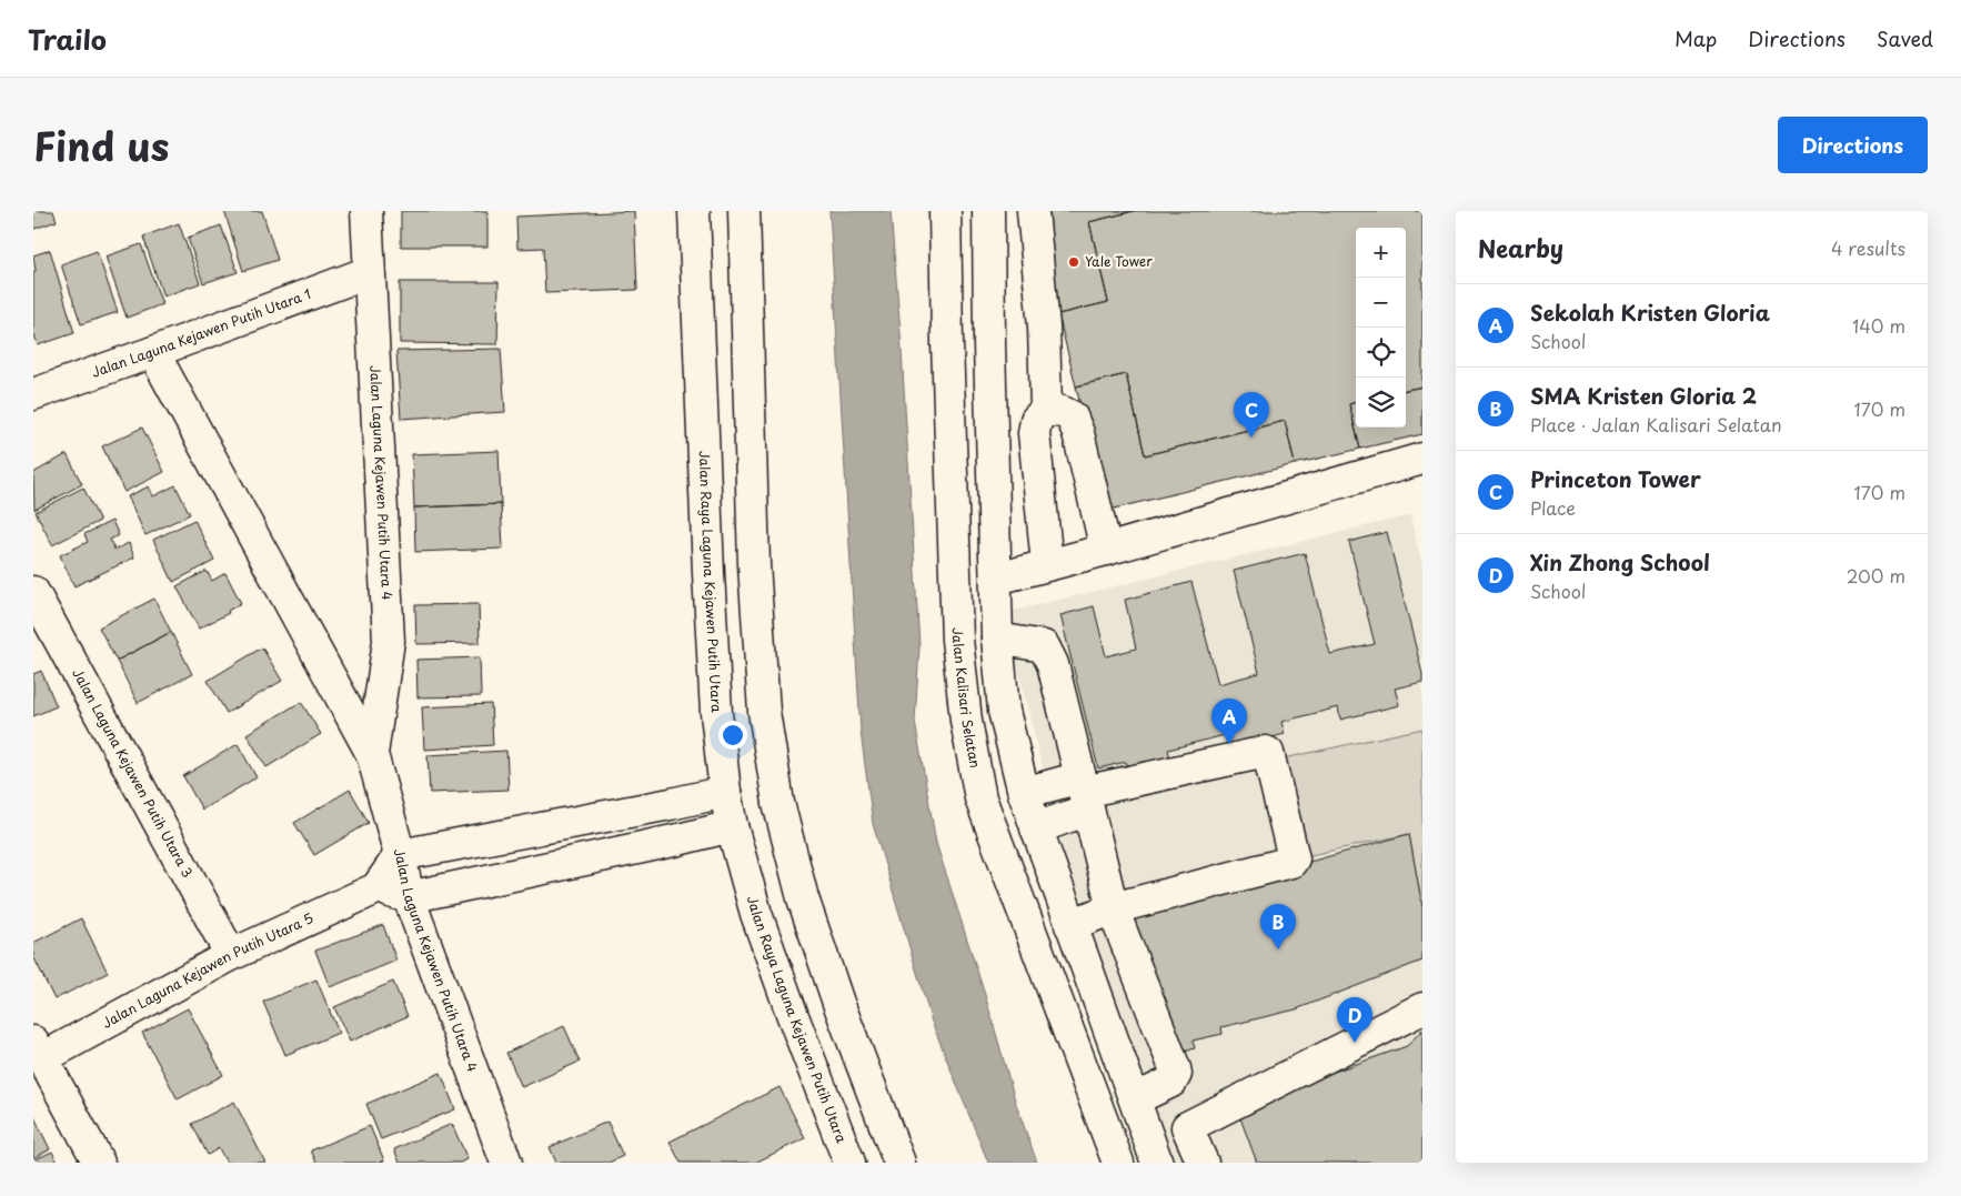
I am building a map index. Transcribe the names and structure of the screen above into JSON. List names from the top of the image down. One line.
{"streets":{"street":["Jalan Laguna Kejawen Putih Utara 1","Jalan Laguna Kejawen Putih Utara 4","Jalan Raya Laguna Kejawen Putih Utara","Jalan Kalisari Selatan","Jalan Laguna Kejawen Putih Utara 3","Jalan Laguna Kejawen Putih Utara 5"]},"crossings":[["Jalan Laguna Kejawen Putih Utara 1","Jalan Laguna Kejawen Putih Utara 4"],["Jalan Laguna Kejawen Putih Utara 3","Jalan Laguna Kejawen Putih Utara 5"]],"places":["Yale Tower"],"page":{"header":"Trailo","nav":["Map","Directions","Saved"],"title":"Find us","buttons":"Directions","heading":["Nearby","4 results"],"map_buttons":["+","−"],"list":[{"mark":"A","name":"Sekolah Kristen Gloria","note":"School","value":"140 m"},{"mark":"B","name":"SMA Kristen Gloria 2","note":"Place · Jalan Kalisari Selatan","value":"170 m"},{"mark":"C","name":"Princeton Tower","note":"Place","value":"170 m"},{"mark":"D","name":"Xin Zhong School","note":"School","value":"200 m"}],"pins":["C","A","B","D"]}}
